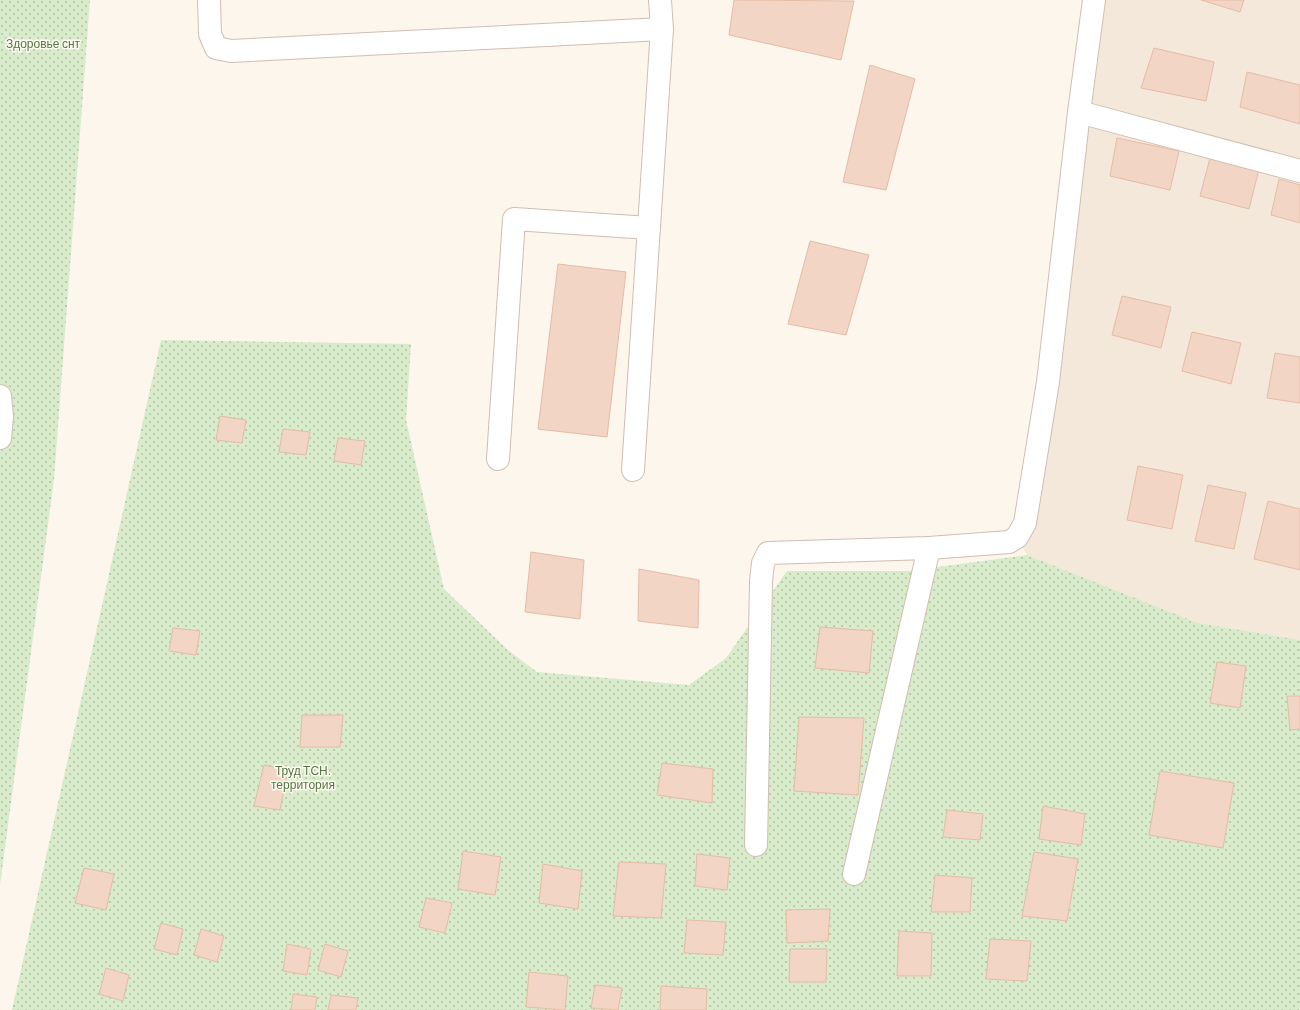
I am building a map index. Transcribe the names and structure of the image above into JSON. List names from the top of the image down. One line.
{"parks":["Здоровье снт","Труд ТСН. территория"]}
